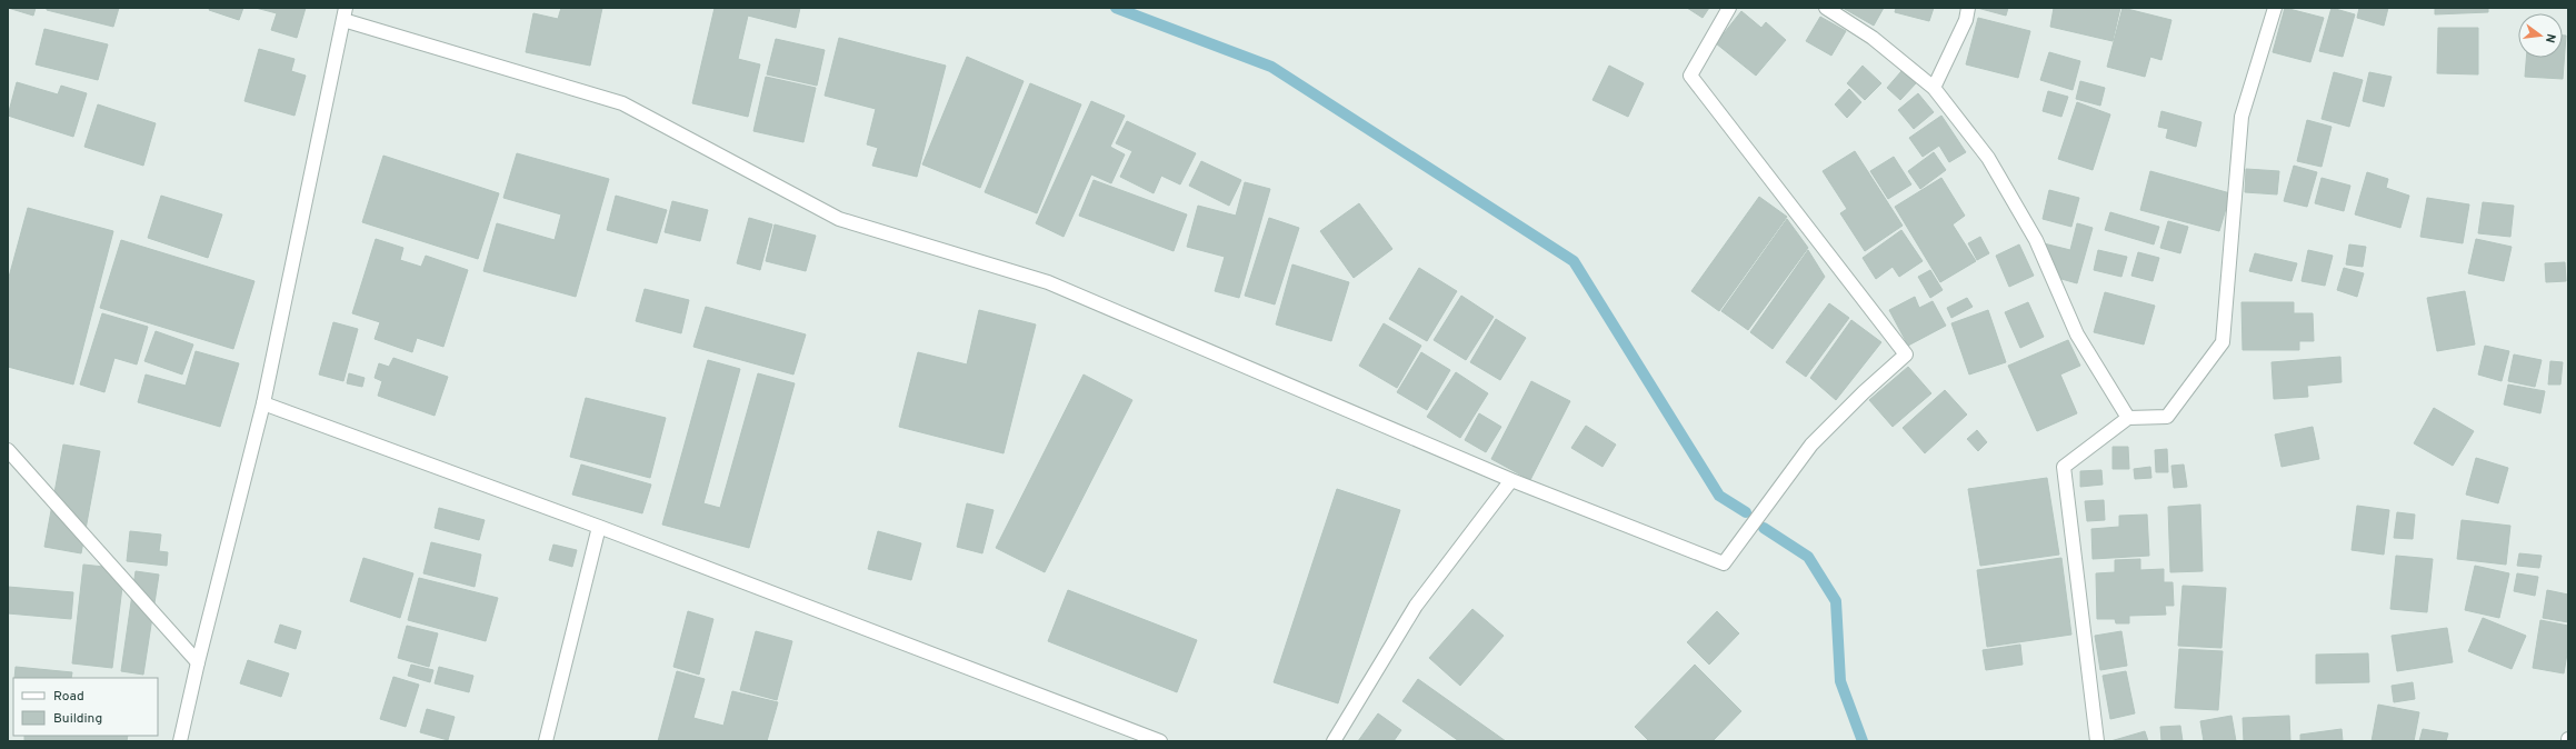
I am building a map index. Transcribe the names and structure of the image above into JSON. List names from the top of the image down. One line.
{"legend":["Road","Building"],"north":"right"}
